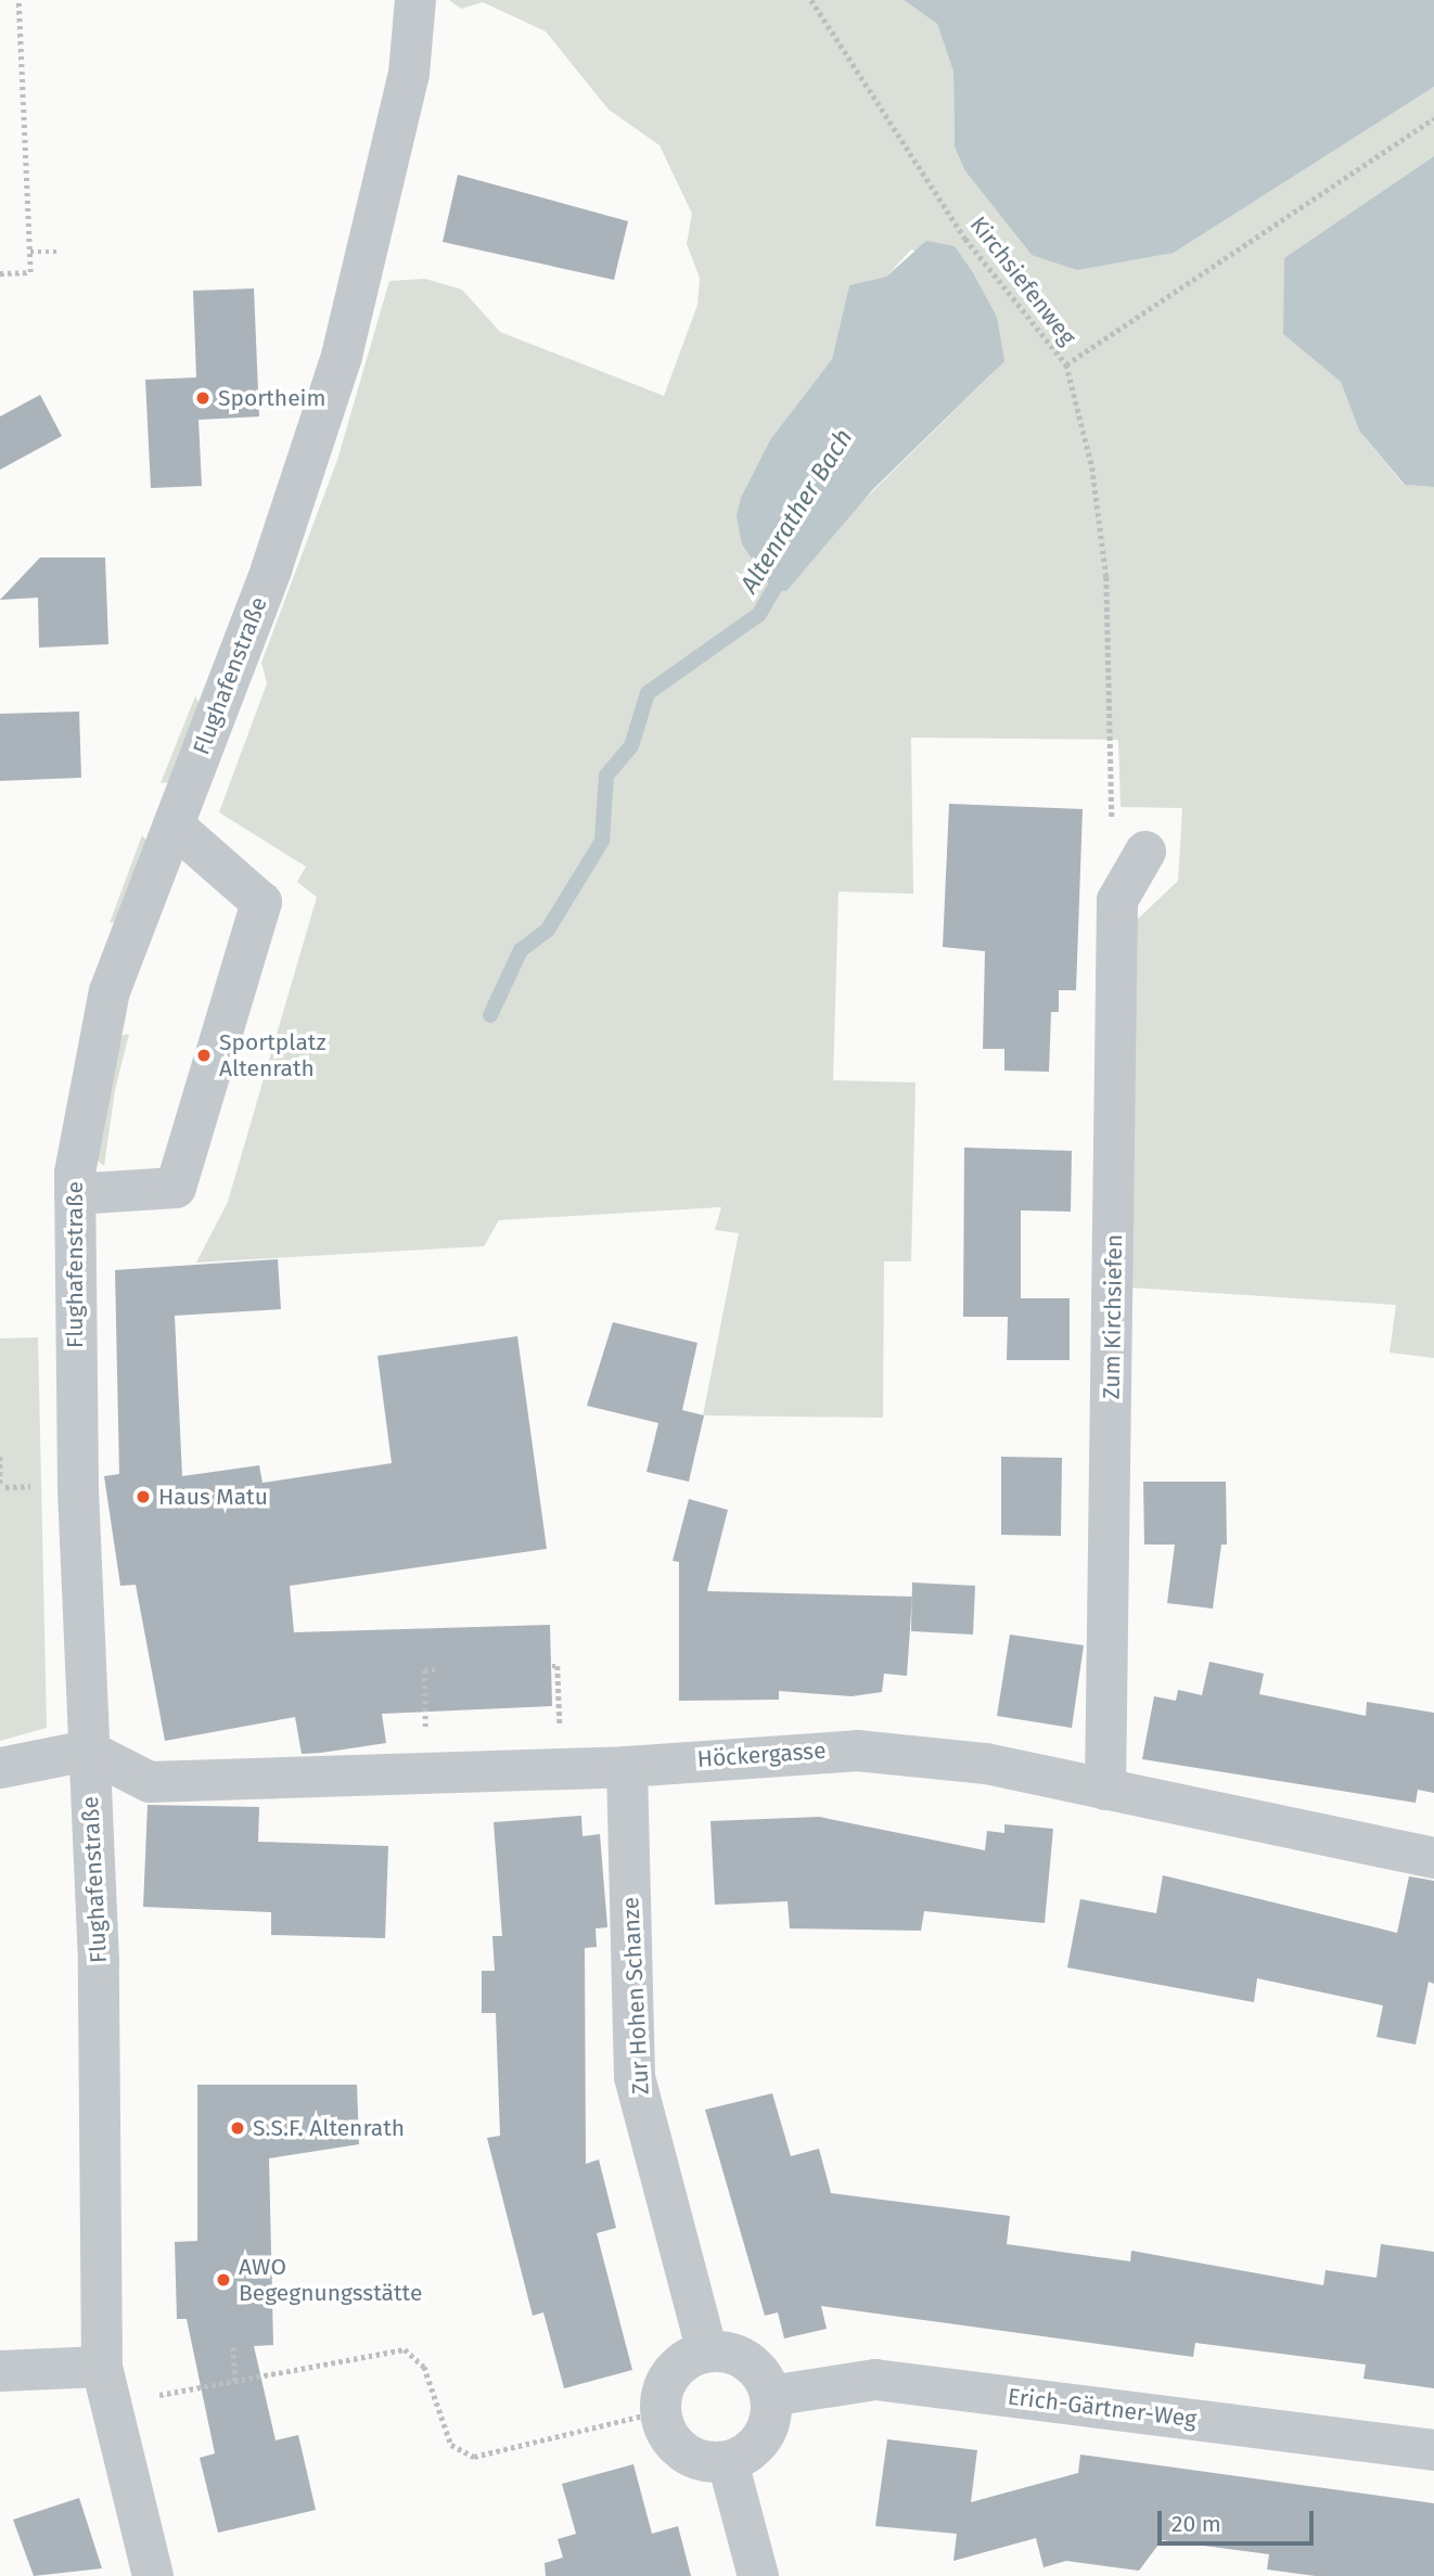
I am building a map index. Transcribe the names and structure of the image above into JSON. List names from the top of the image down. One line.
{"streets":{"street":["Flughafenstraße","Zum Kirchsiefen","Höckergasse","Zur Hohen Schanze","Erich-Gärtner-Weg"],"path":["Kirchsiefenweg"]},"crossings":[["Flughafenstraße","Höckergasse"],["Zum Kirchsiefen","Höckergasse"],["Höckergasse","Zur Hohen Schanze"],["Zur Hohen Schanze","Erich-Gärtner-Weg"]],"water":["Altenrather Bach"],"places":["Sportheim","Sportplatz Altenrath","Haus Matu","S.S.F. Altenrath","AWO Begegnungsstätte"],"scale_bar":"20 m"}
